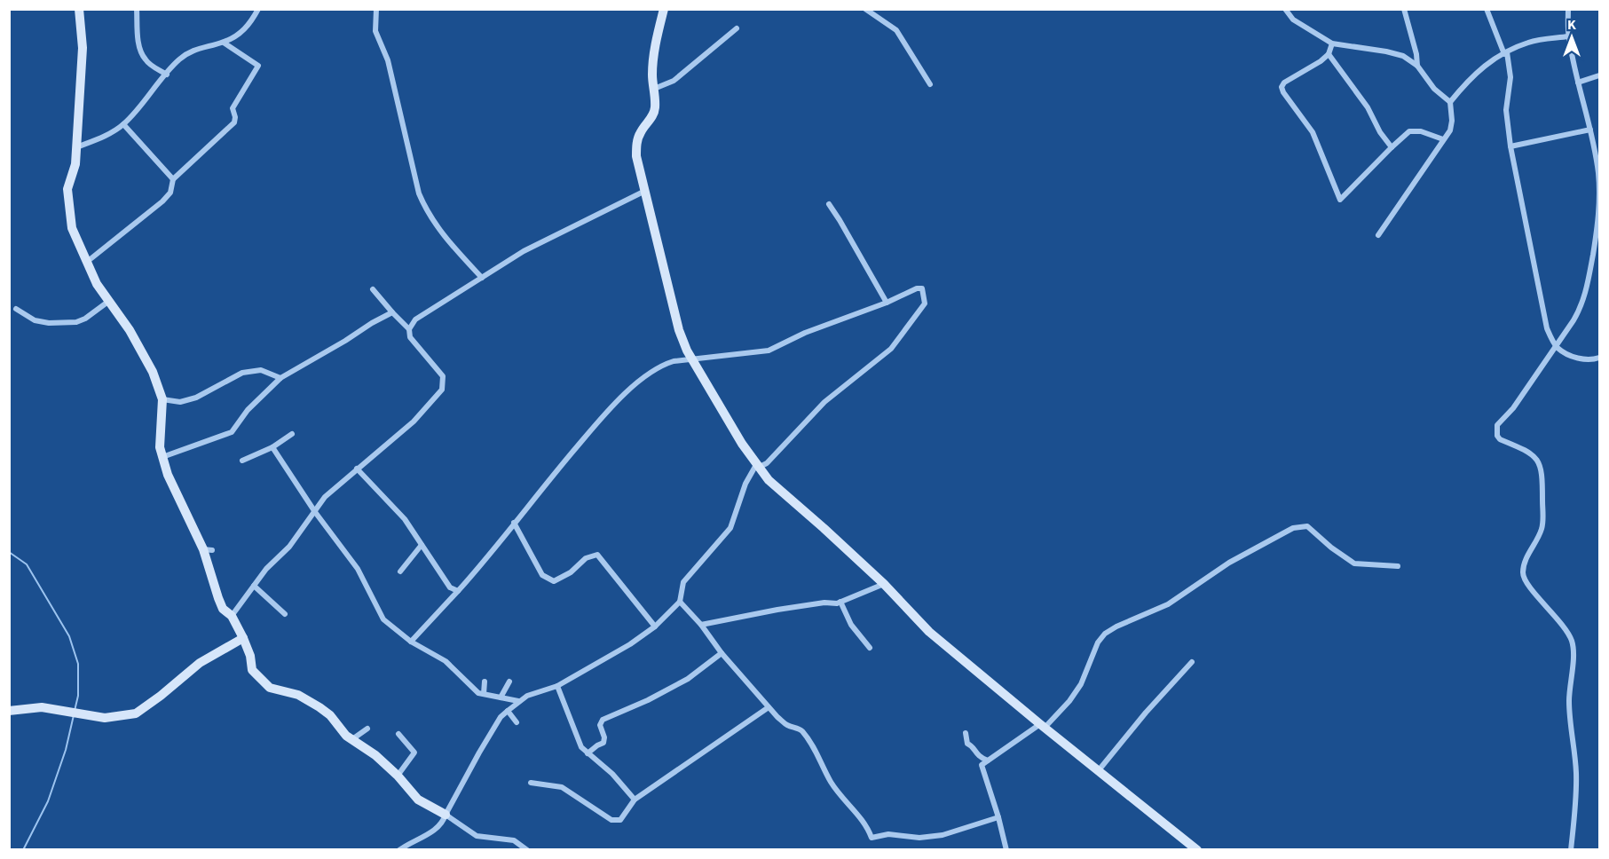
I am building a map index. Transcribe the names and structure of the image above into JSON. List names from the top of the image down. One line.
{"north":"top"}
